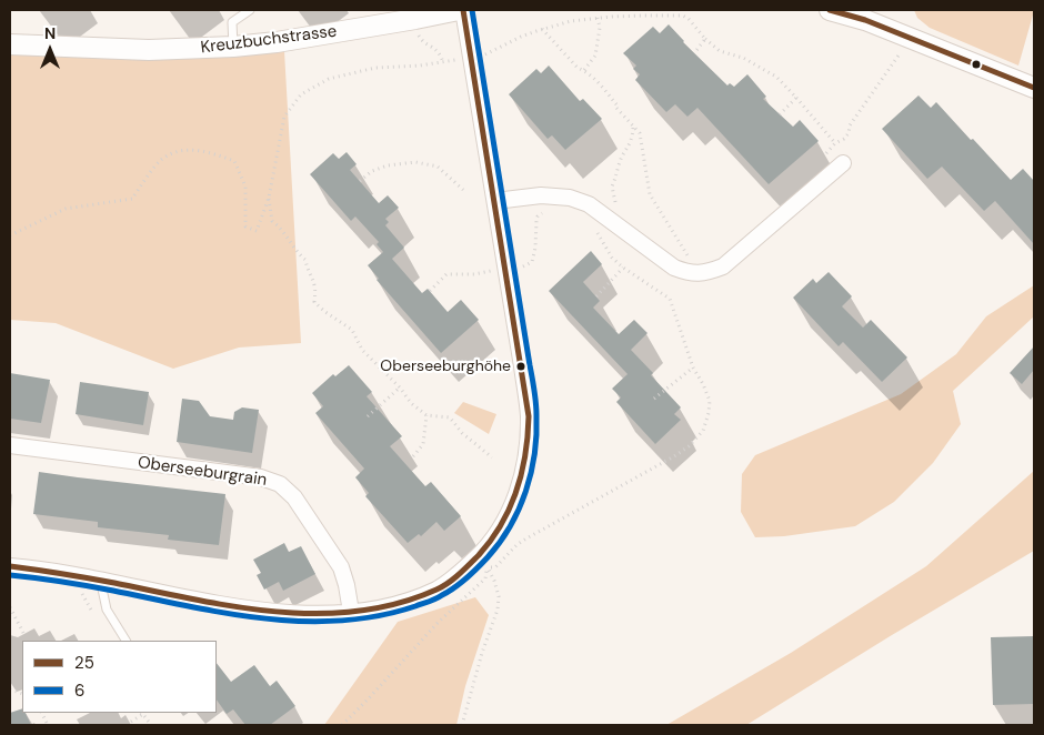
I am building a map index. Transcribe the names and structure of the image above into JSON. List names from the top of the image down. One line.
{"streets":{"street":["Kreuzbuchstrasse","Oberseeburgrain"]},"places":["Oberseeburghöhe"],"lines":["transit line 25","transit line 6"],"legend":["25","6"],"north":"top"}
